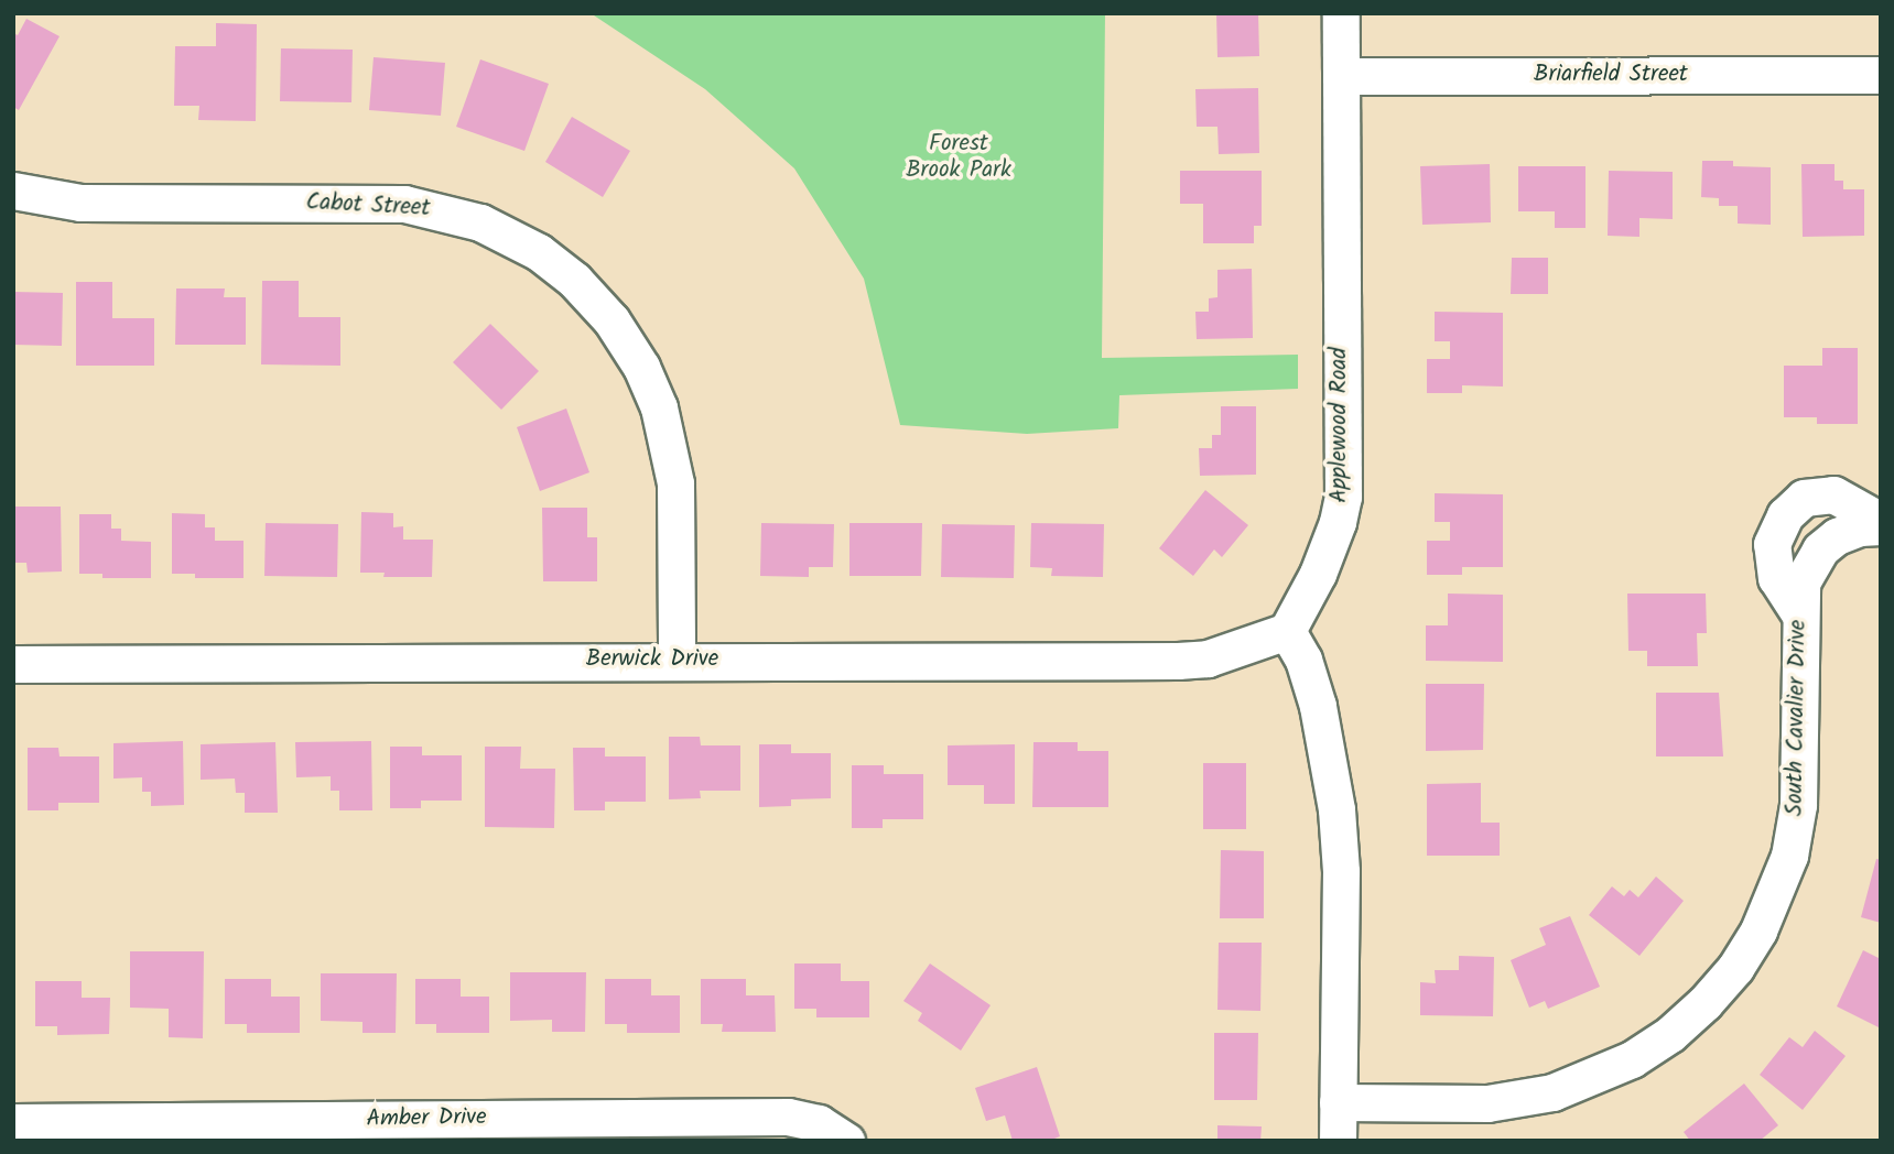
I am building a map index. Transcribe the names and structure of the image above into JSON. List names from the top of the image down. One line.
{"streets":{"street":["Briarfield Street","Cabot Street","Applewood Road","Berwick Drive","South Cavalier Drive","Amber Drive"]},"crossings":[["Briarfield Street","Applewood Road"],["Cabot Street","Berwick Drive"],["Applewood Road","Berwick Drive"]],"parks":["Forest Brook Park"]}
